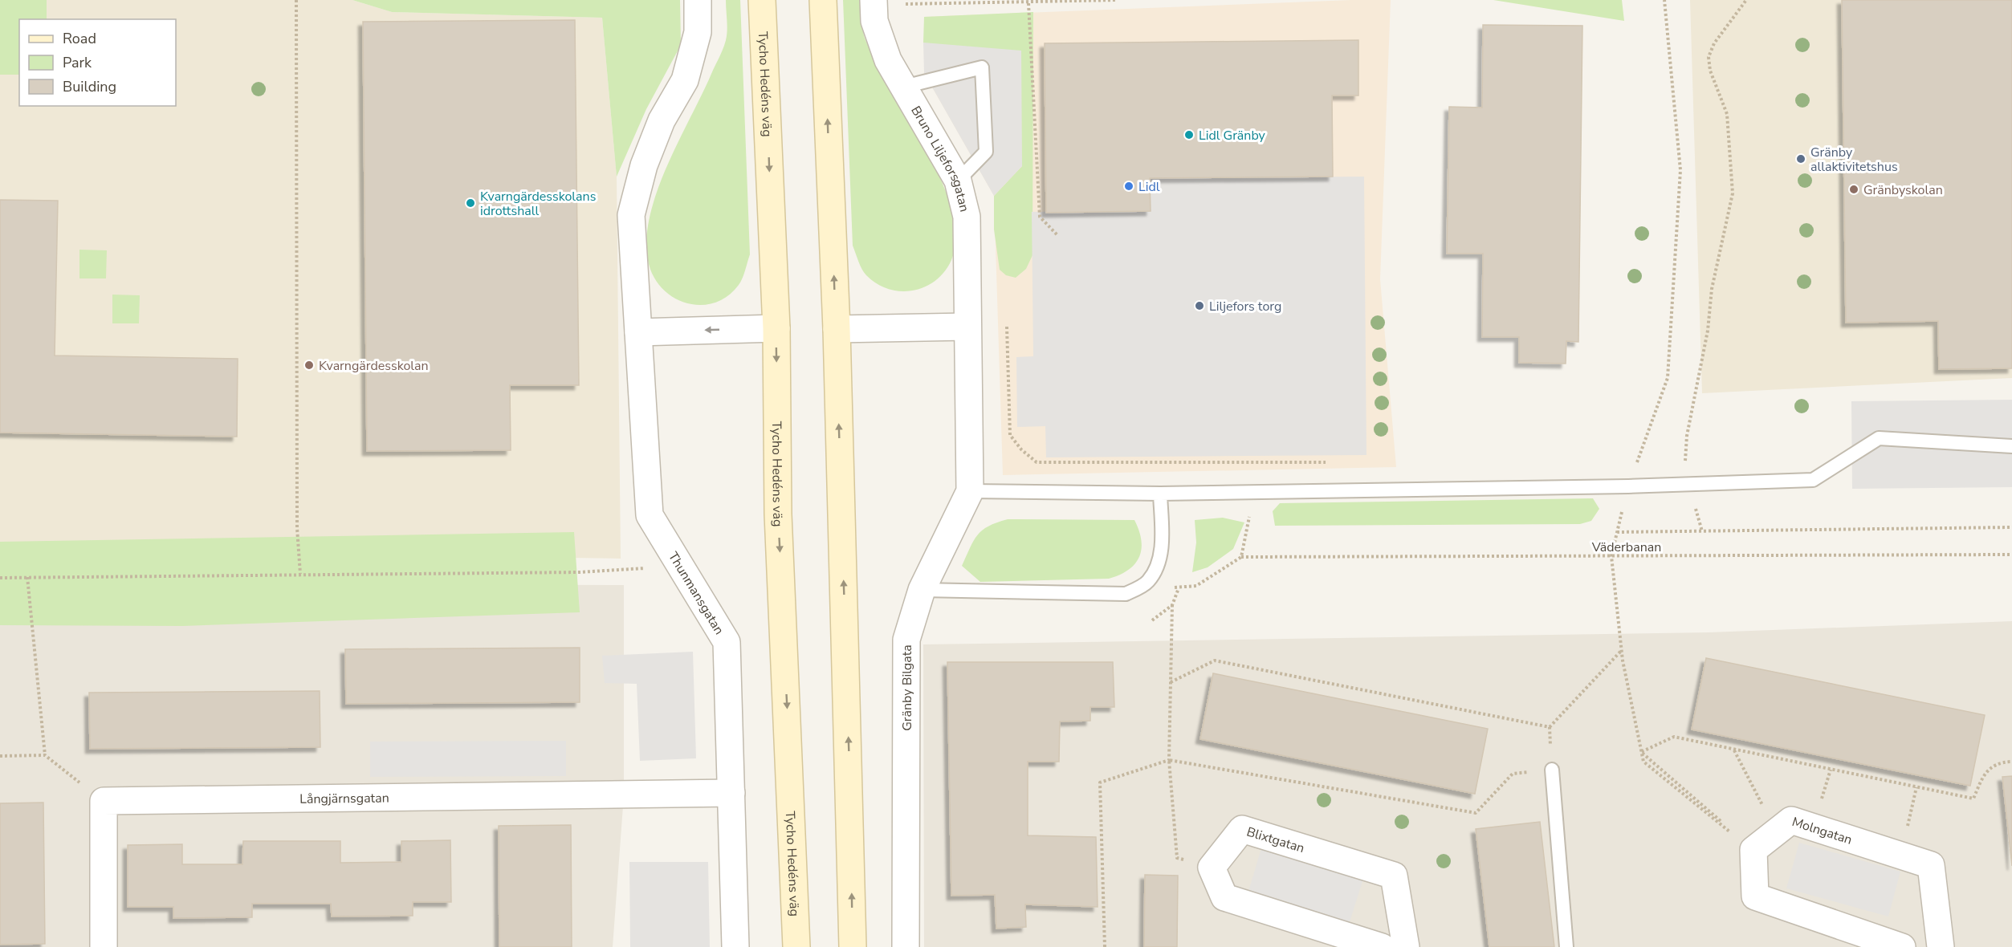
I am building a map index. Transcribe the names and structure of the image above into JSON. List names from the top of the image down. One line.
{"streets":{"main road":["Tycho Hedéns väg"],"street":["Bruno Liljeforsgatan","Thunmansgatan","Gränby Bilgata","Långjärnsgatan","Molngatan","Blixtgatan"],"path":["Väderbanan"]},"crossings":[["Bruno Liljeforsgatan","Gränby Bilgata"],["Thunmansgatan","Långjärnsgatan"]],"places":["Lidl Gränby","Gränby allaktivitetshus","Lidl","Gränbyskolan","Kvarngärdesskolans idrottshall","Liljefors torg","Kvarngärdesskolan"],"legend":["Road","Park","Building"]}
